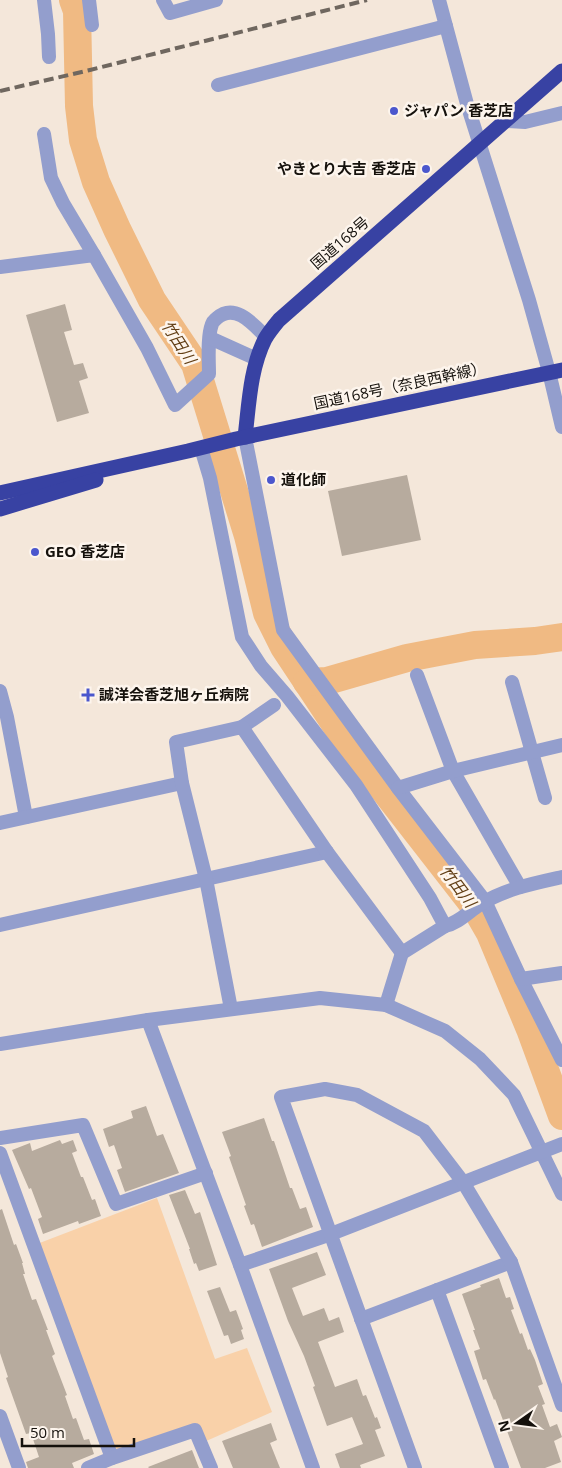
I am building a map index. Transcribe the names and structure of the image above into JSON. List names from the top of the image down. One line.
{"streets":{"highway":["国道168号","国道168号（奈良西幹線）"]},"crossings":[["国道168号","国道168号（奈良西幹線）"]],"water":["竹田川"],"places":{"other":["ジャパン 香芝店","やきとり大吉 香芝店","道化師","GEO 香芝店"],"health":["誠洋会香芝旭ヶ丘病院"]},"scale_bar":"50 m","north":"left"}
